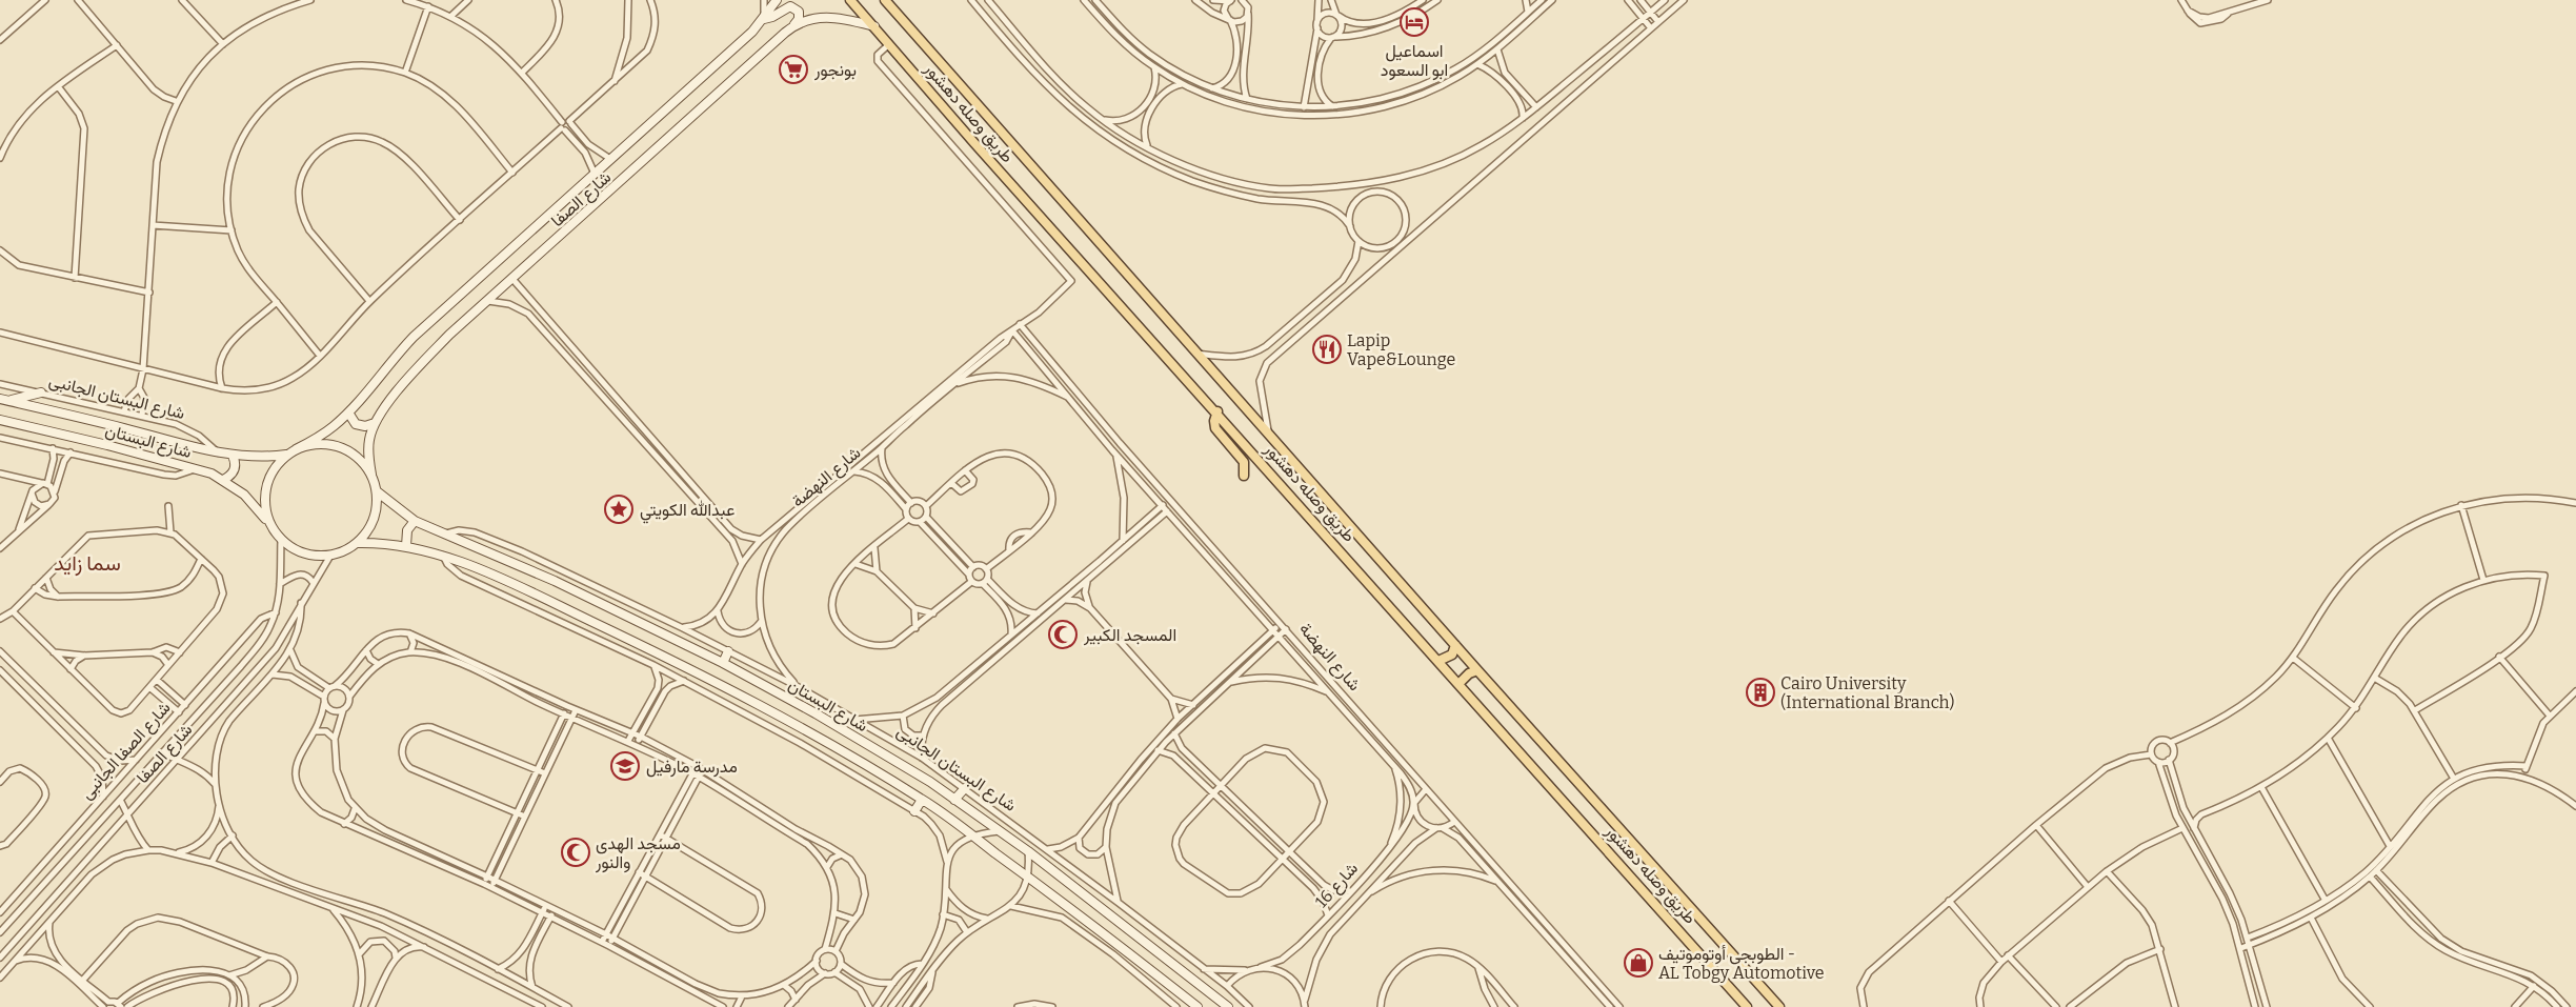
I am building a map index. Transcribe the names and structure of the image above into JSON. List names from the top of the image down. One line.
{"streets":{"main road":["طريق وصله دهشور"],"street":["شارع الصفا","شارع البستان الجانبى","شارع البستان","شارع النهضة","شارع الصفا الجانبى","شارع 16"]},"crossings":[["طريق وصله دهشور","شارع الصفا"],["شارع الصفا","شارع البستان"],["شارع الصفا","شارع الصفا الجانبى"],["شارع البستان الجانبى","شارع البستان"],["شارع البستان الجانبى","شارع النهضة"],["شارع النهضة","شارع 16"]],"districts":["سما زايد"],"places":{"hotel":["اسماعيل ابو السعود"],"supermarket":["بونجور"],"restaurant":["Lapip Vape&Lounge"],"place":["عبدالله الكويتي"],"mosque":["المسجد الكبير","مسجد الهدى والنور"],"building":["Cairo University (International Branch)"],"school or university":["مدرسة مارفيل"],"shop":["الطوبجى أوتوموتيف - AL Tobgy Automotive"]}}
